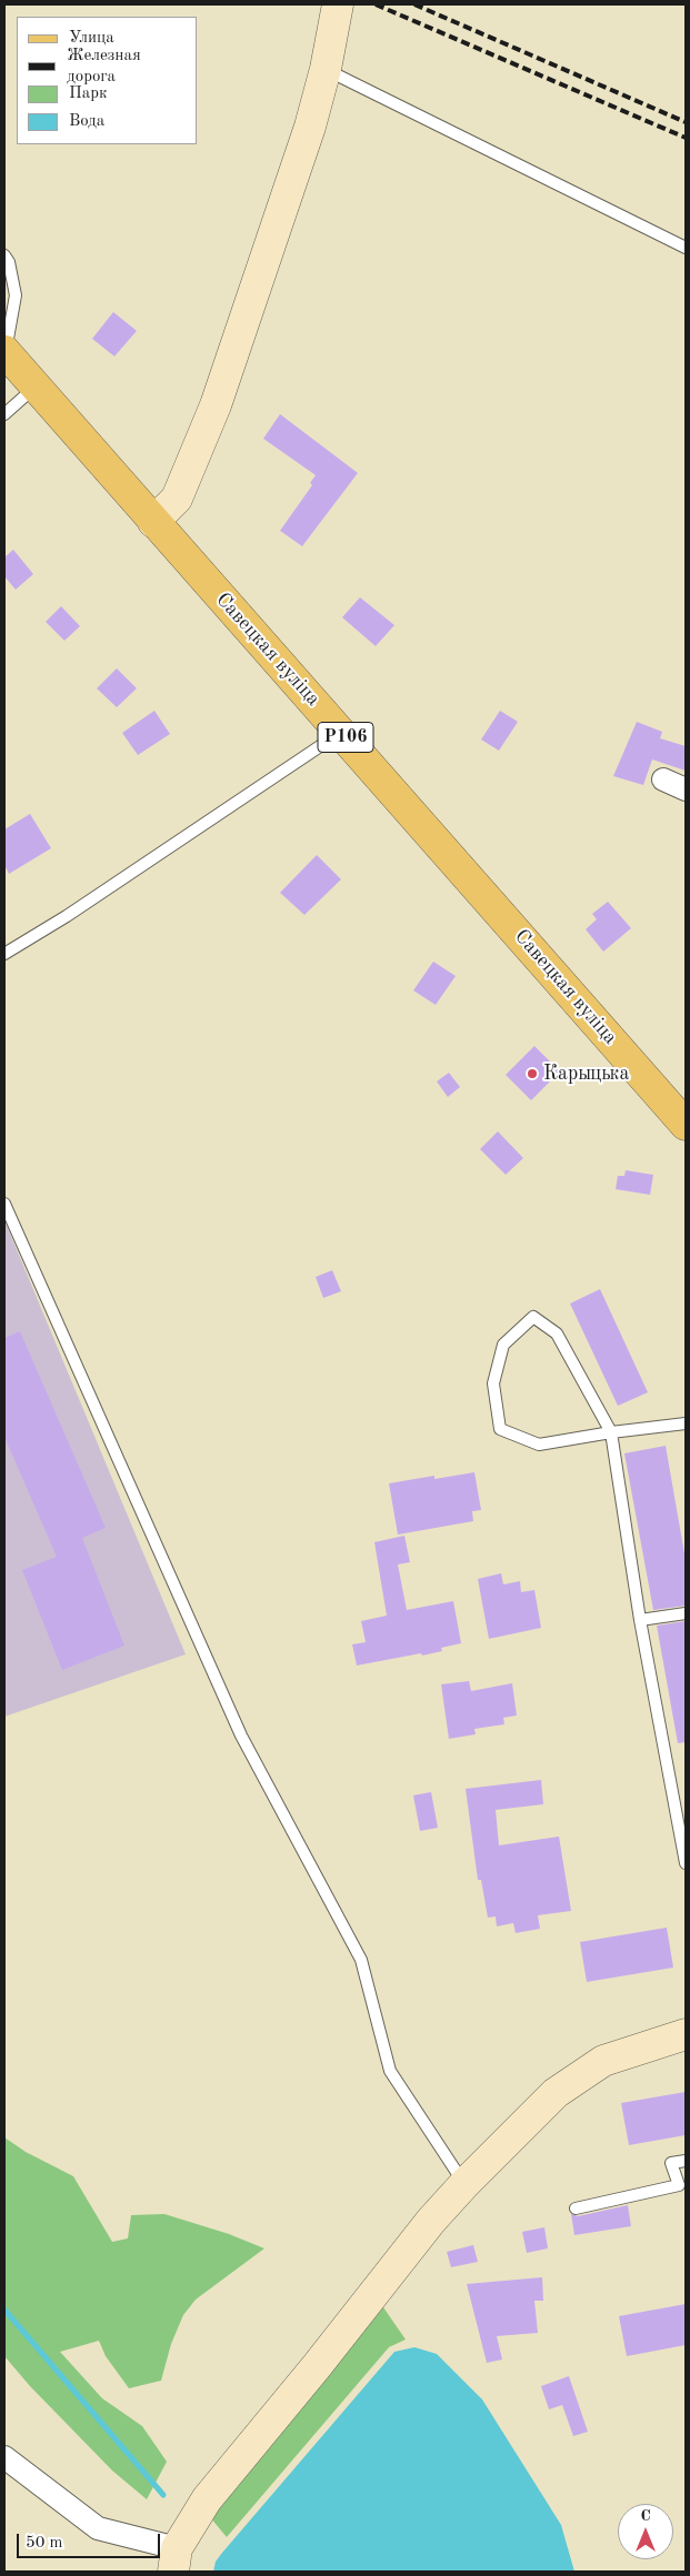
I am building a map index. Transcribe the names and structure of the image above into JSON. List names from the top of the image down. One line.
{"streets":{"main road":["Савецкая вуліца","Р106"]},"places":["Карыцька"],"legend":["Улица","Железная дорога","Парк","Вода"],"scale_bar":"50 m","north":"top"}
